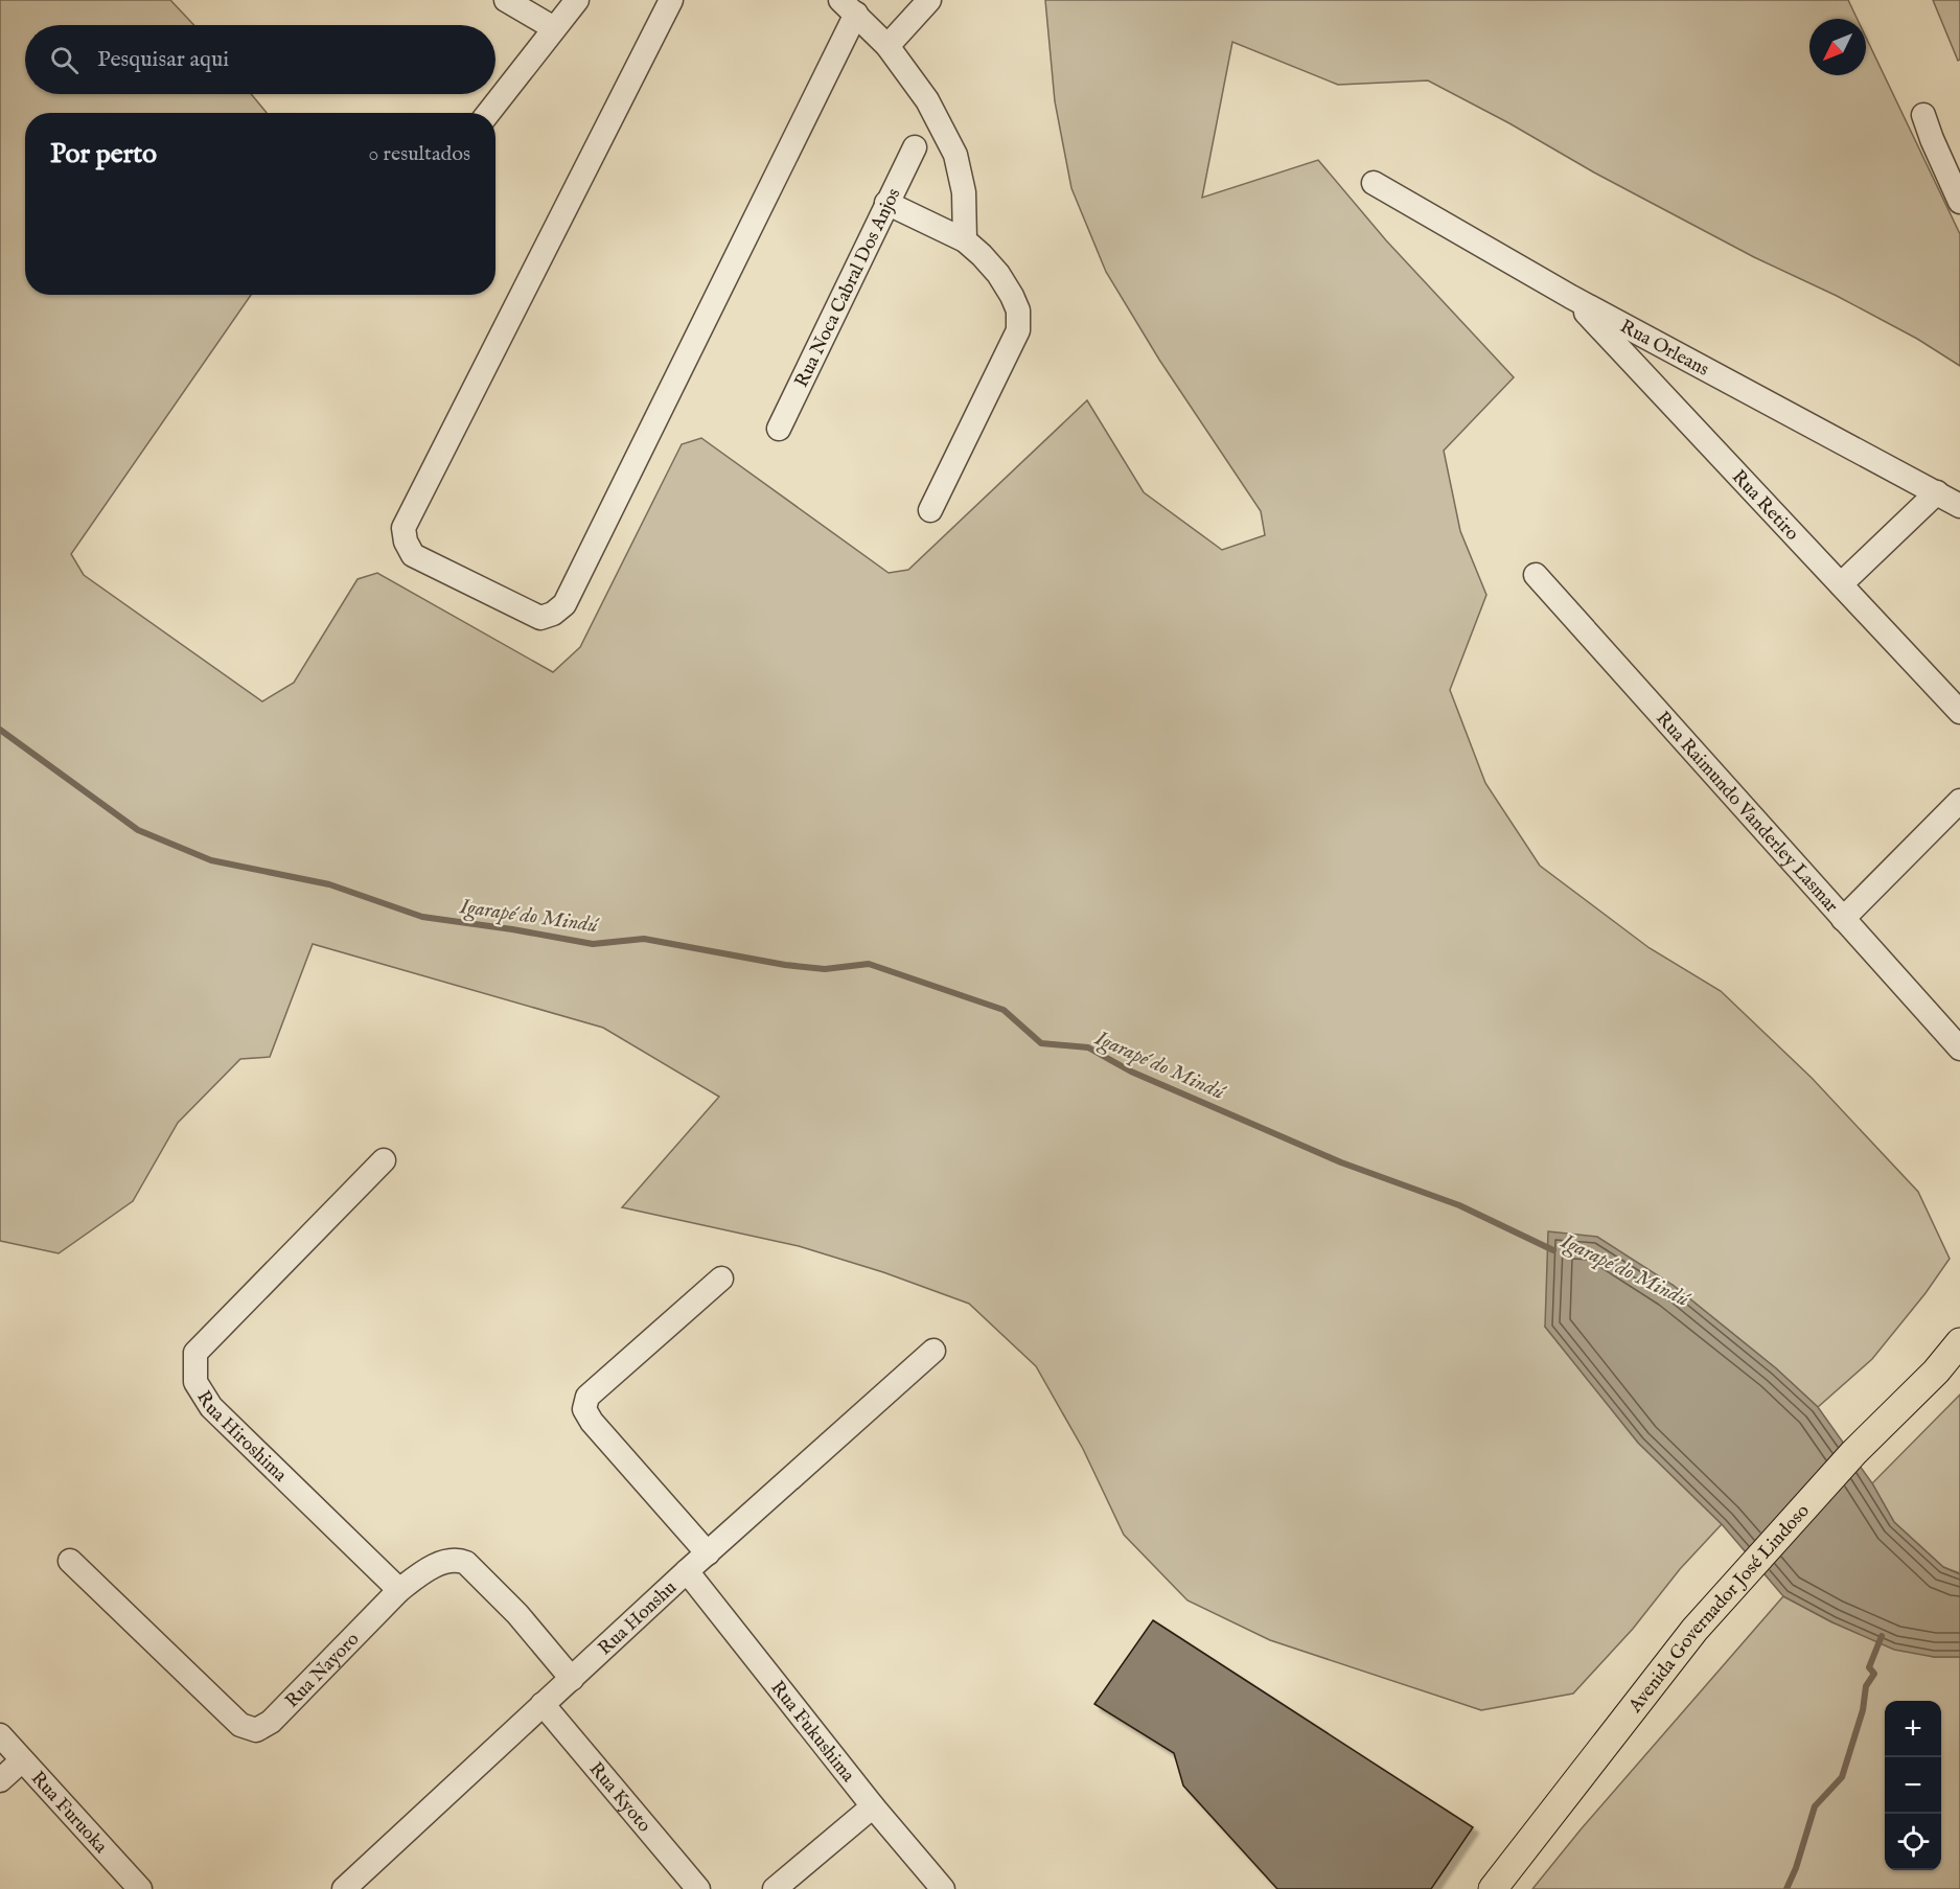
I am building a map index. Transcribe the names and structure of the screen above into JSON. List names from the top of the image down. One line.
{"streets":{"main road":["Avenida Governador José Lindoso"],"street":["Rua Noca Cabral Dos Anjos","Rua Orleans","Rua Retiro","Rua Raimundo Vanderley Lasmar","Rua Hiroshima","Rua Honshu","Rua Nayoro","Rua Fukushima","Rua Kyoto","Rua Furuoka"]},"crossings":[["Rua Orleans","Rua Retiro"],["Rua Hiroshima","Rua Nayoro"],["Rua Honshu","Rua Nayoro"],["Rua Honshu","Rua Fukushima"],["Rua Honshu","Rua Kyoto"]],"water":["Igarapé do Mindú"],"north":"bottom left","page":{"search":"Pesquisar aqui","heading":["Por perto","0 resultados"],"map_buttons":["+","−"]}}
